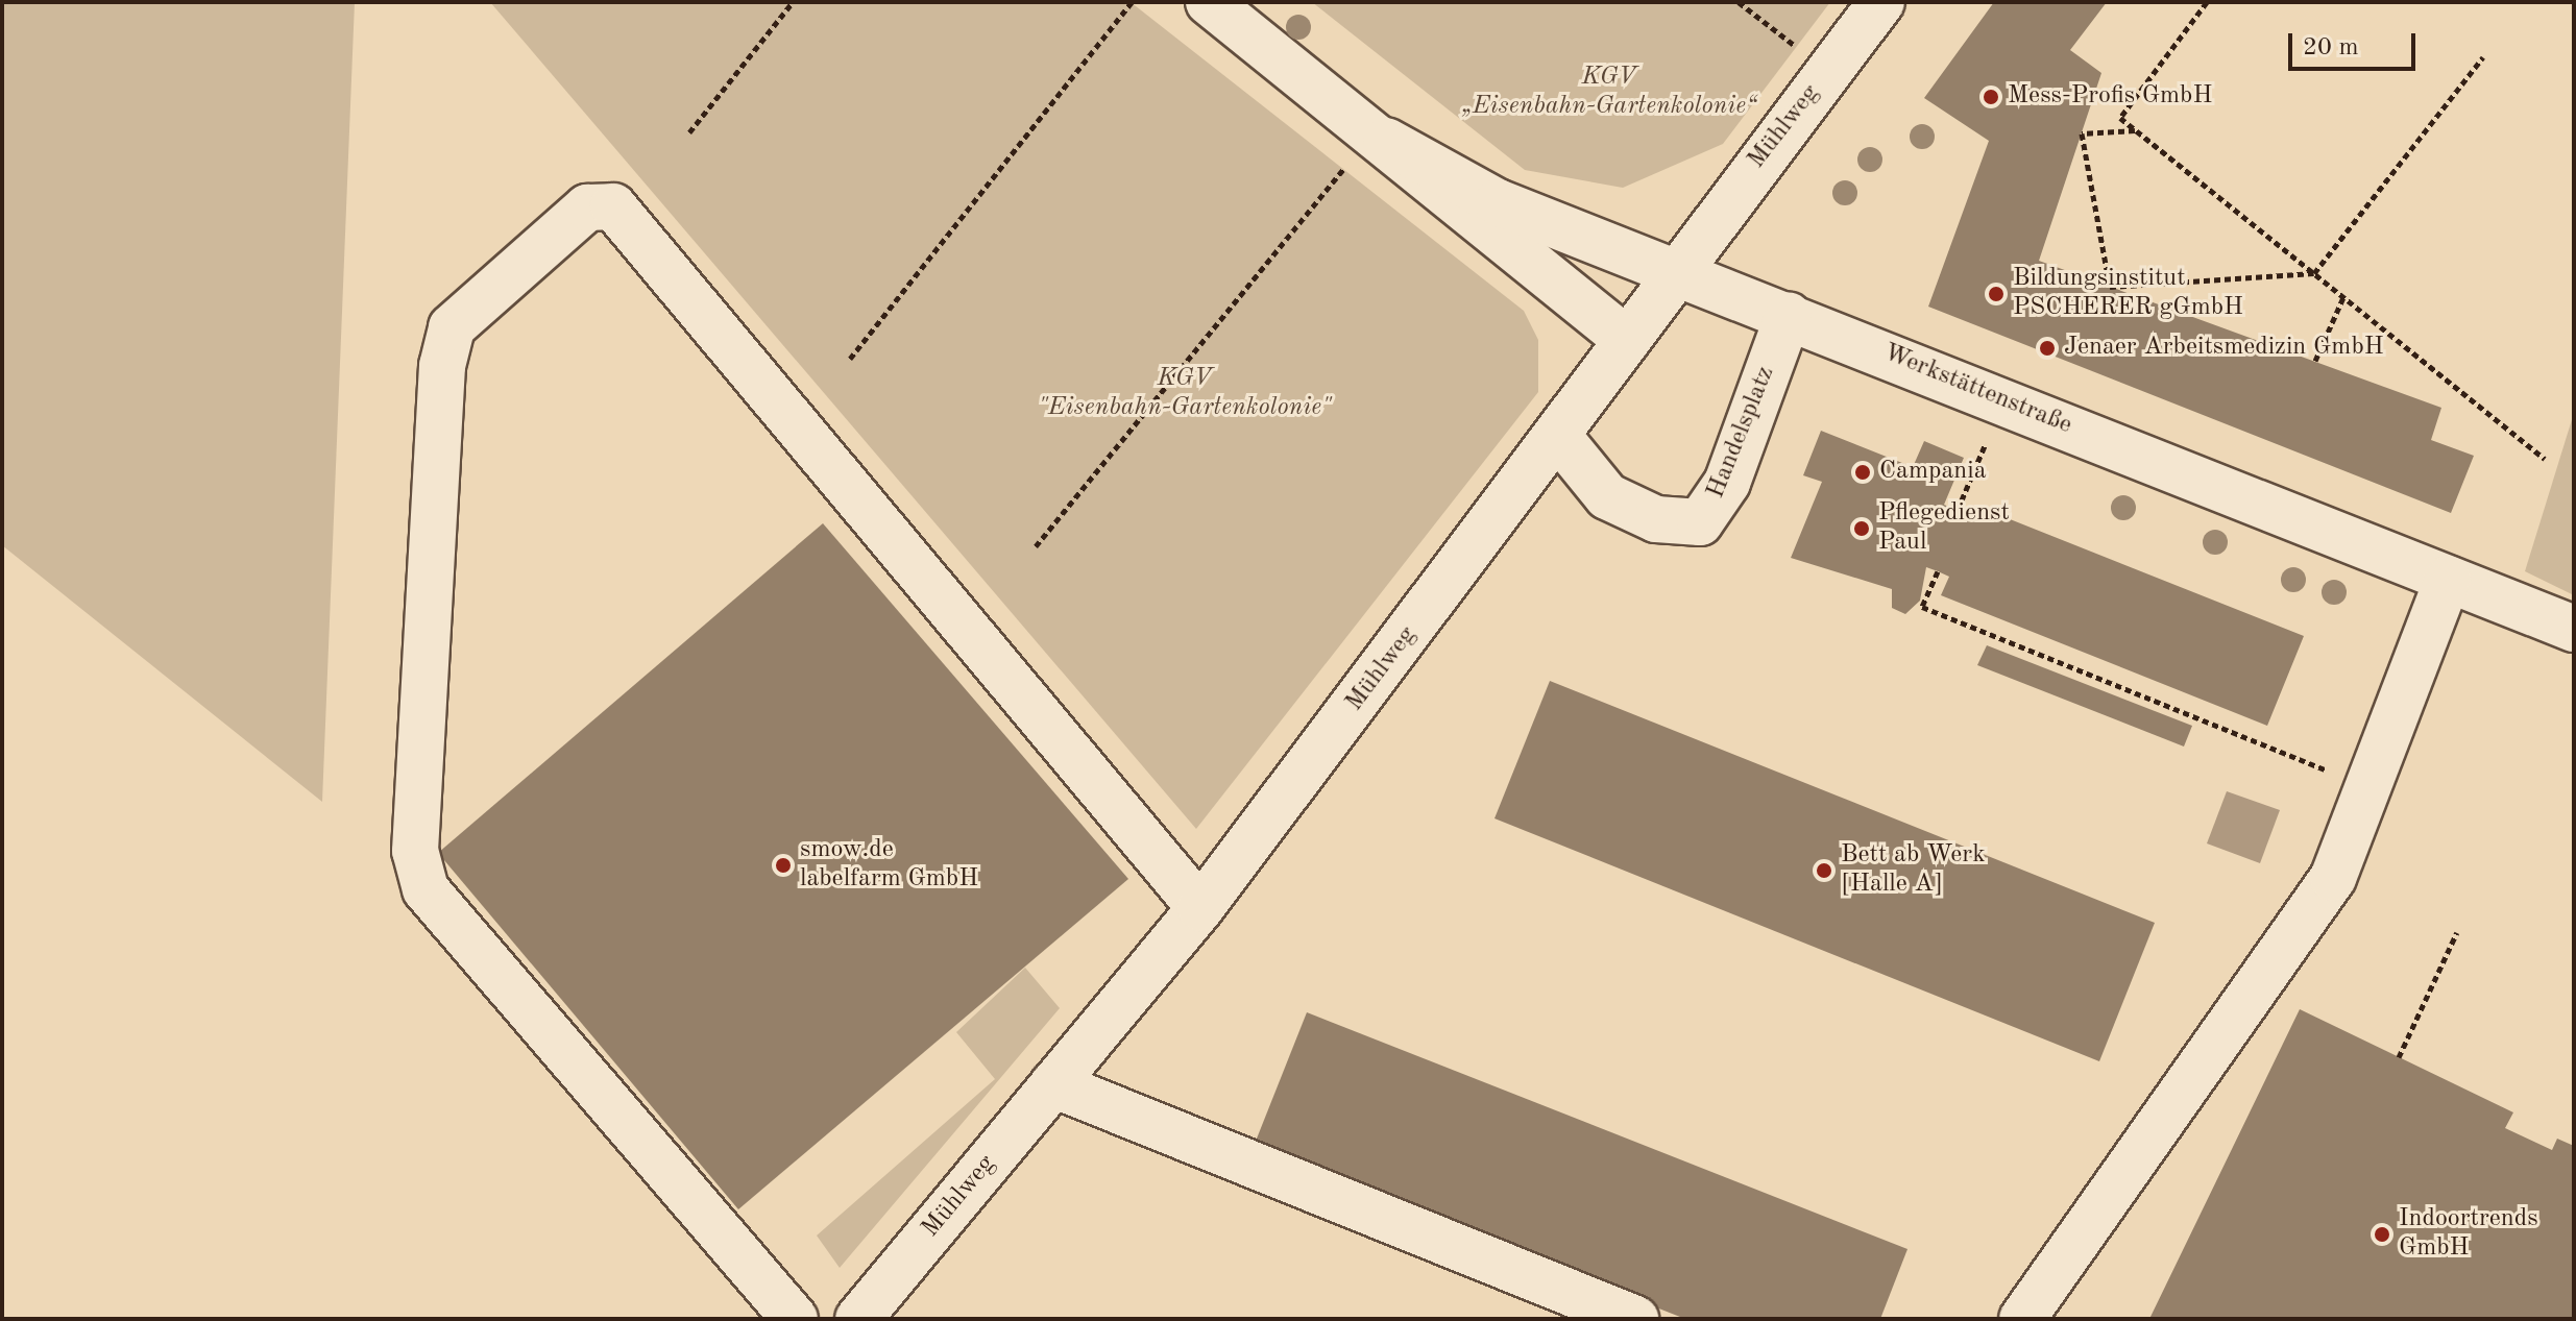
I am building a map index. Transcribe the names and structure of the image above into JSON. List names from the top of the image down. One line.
{"streets":{"street":["Mühlweg","Werkstättenstraße","Handelsplatz"]},"crossings":[["Mühlweg","Werkstättenstraße"],["Mühlweg","Handelsplatz"],["Werkstättenstraße","Handelsplatz"]],"parks":["KGV „Eisenbahn-Gartenkolonie“","KGV \"Eisenbahn-Gartenkolonie\""],"places":["Mess-Profis GmbH","Bildungsinstitut PSCHERER gGmbH","Jenaer Arbeitsmedizin GmbH","Campania","Pflegedienst Paul","smow.de labelfarm GmbH","Bett ab Werk [Halle A]","Indoortrends GmbH"],"scale_bar":"20 m"}
